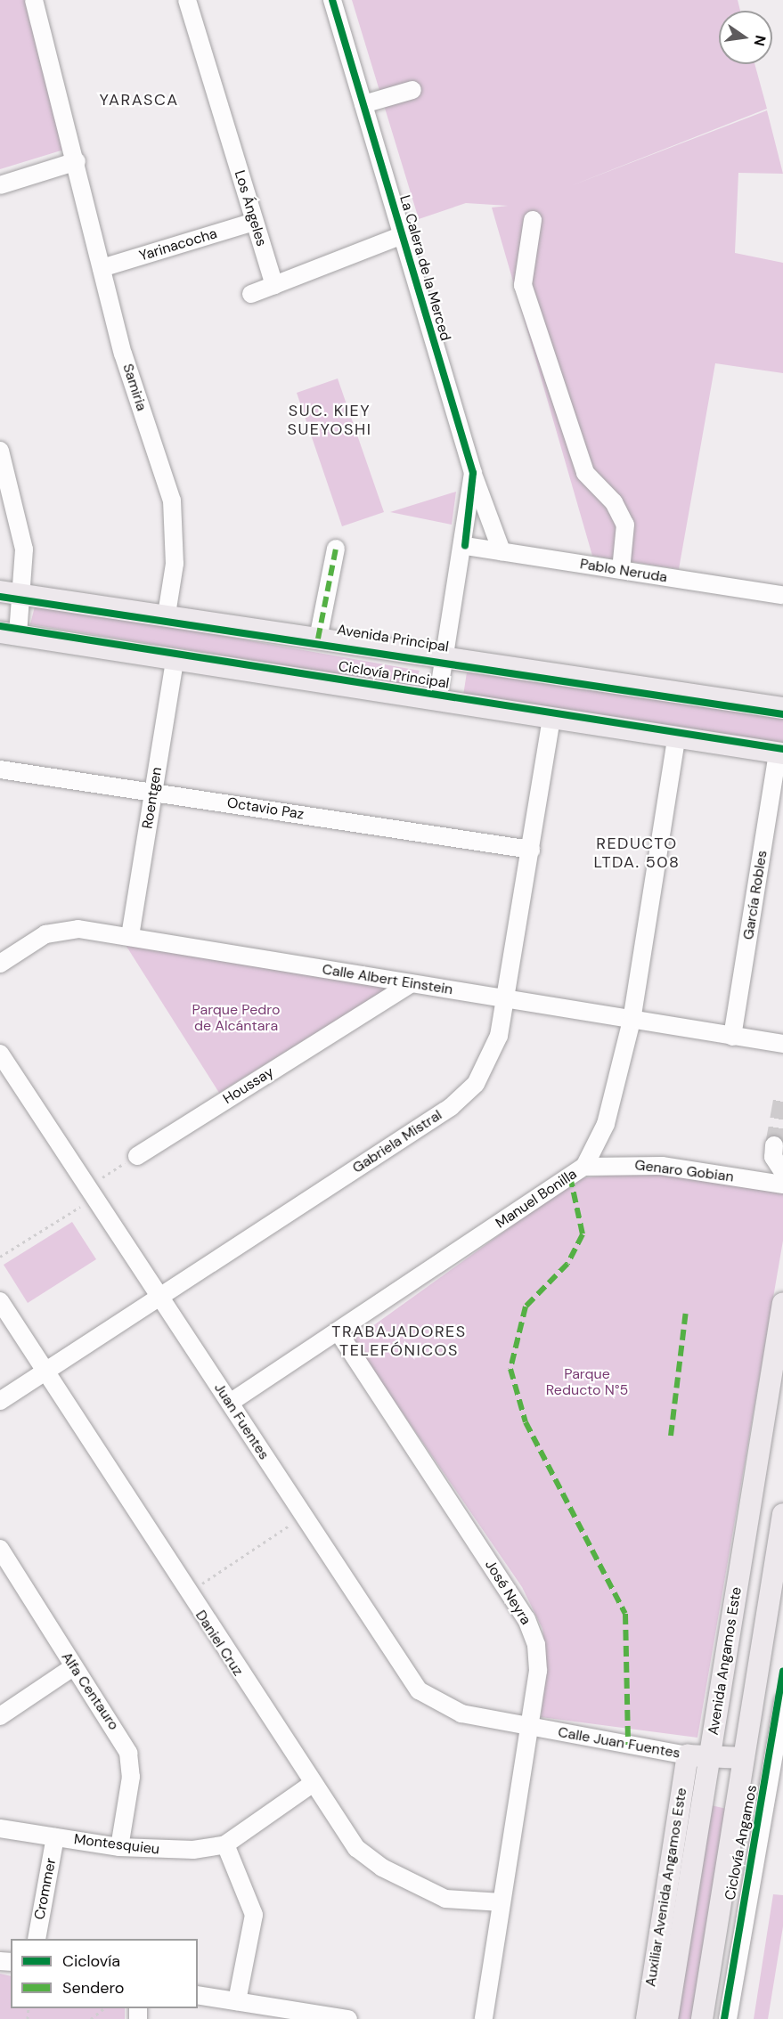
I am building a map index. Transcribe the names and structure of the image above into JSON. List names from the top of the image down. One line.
{"streets":{"main road":["Avenida Principal","Avenida Angamos Este","Calle Juan Fuentes","Auxiliar Avenida Angamos Este"],"street":["Los Ángeles","Yarinacocha","La Calera de la Merced","Samiria","Pablo Neruda","Roentgen","Octavio Paz","García Robles","Calle Albert Einstein","Houssay","Gabriela Mistral","Genaro Gobian","Manuel Bonilla","Juan Fuentes","José Neyra","Daniel Cruz","Alfa Centauro","Montesquieu","Crommer"],"cycle path":["Ciclovía Principal","Ciclovía Angamos"]},"crossings":[["Los Ángeles","Yarinacocha"],["Yarinacocha","Samiria"],["La Calera de la Merced","Pablo Neruda"],["La Calera de la Merced","Avenida Principal"],["Samiria","Avenida Principal"],["Roentgen","Octavio Paz"],["Roentgen","Calle Albert Einstein"],["Octavio Paz","Gabriela Mistral"],["García Robles","Calle Albert Einstein"],["Calle Albert Einstein","Houssay"],["Calle Albert Einstein","Gabriela Mistral"],["Calle Albert Einstein","Manuel Bonilla"],["Gabriela Mistral","Juan Fuentes"],["Gabriela Mistral","Daniel Cruz"],["Genaro Gobian","Manuel Bonilla"],["Manuel Bonilla","Juan Fuentes"],["Manuel Bonilla","José Neyra"],["Juan Fuentes","José Neyra"],["Juan Fuentes","Calle Juan Fuentes"],["José Neyra","Daniel Cruz"],["José Neyra","Calle Juan Fuentes"],["Daniel Cruz","Montesquieu"],["Avenida Angamos Este","Calle Juan Fuentes"],["Alfa Centauro","Montesquieu"],["Calle Juan Fuentes","Auxiliar Avenida Angamos Este"],["Montesquieu","Crommer"]],"districts":["YARASCA","SUC. KIEY SUEYOSHI","REDUCTO LTDA. 508","TRABAJADORES TELEFÓNICOS"],"parks":["Parque Pedro de Alcántara","Parque Reducto N°5"],"legend":["Ciclovía","Sendero"],"north":"right"}
